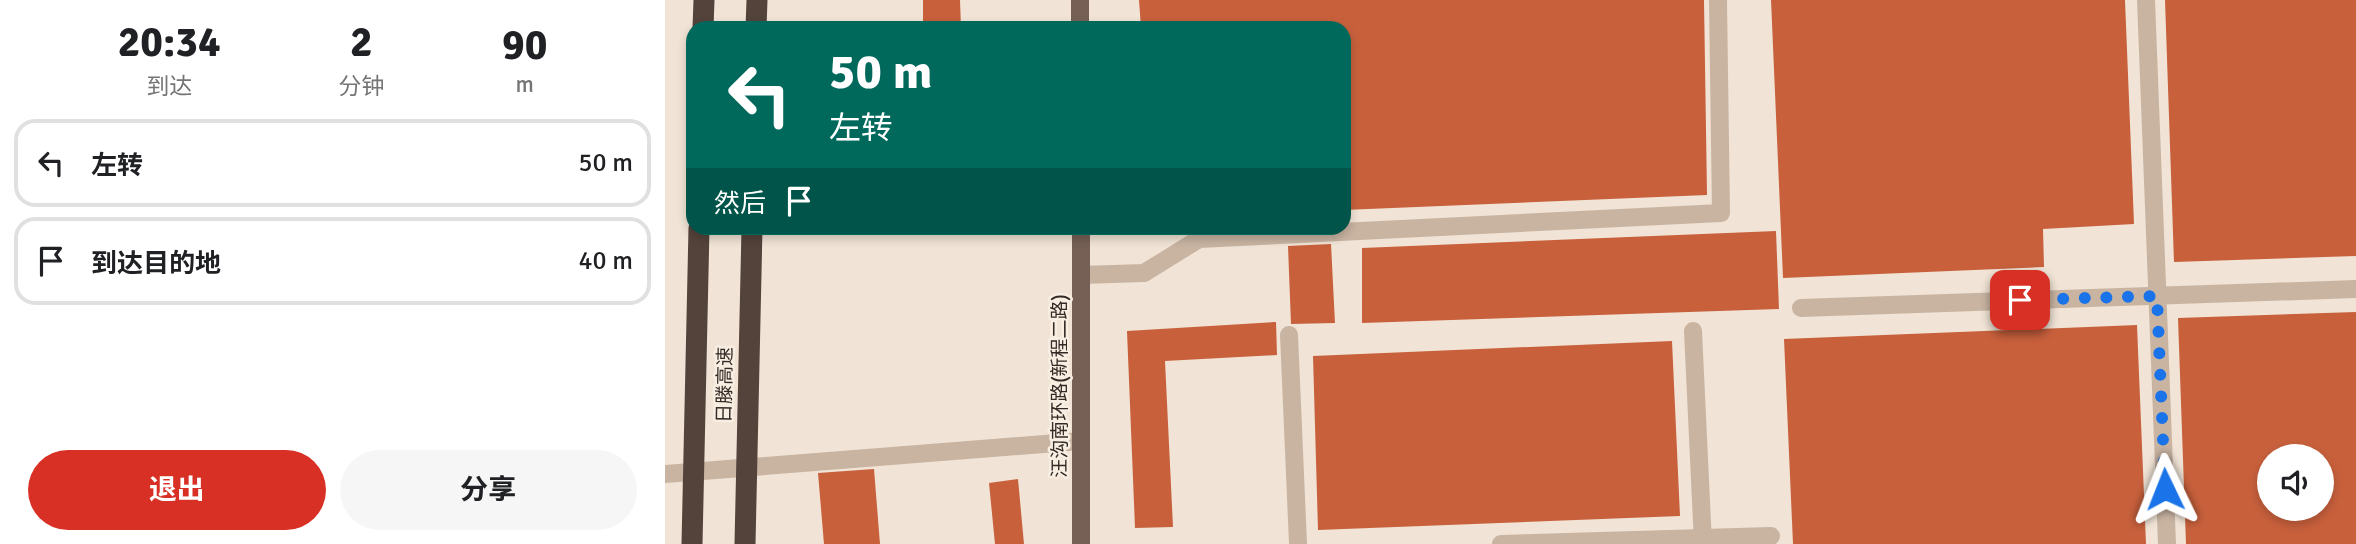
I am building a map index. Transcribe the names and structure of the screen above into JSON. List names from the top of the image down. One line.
{"streets":{"highway":["日滕高速"],"main road":["汪沟南环路(新程二路)"]},"page":{"eta":["20:34","到达","2","分钟","90","m"],"turn":["50 m","左转"],"list":[{"name":"左转","value":"50 m"},{"name":"到达目的地","value":"40 m"}],"then":"然后","buttons":["退出","分享"]}}
